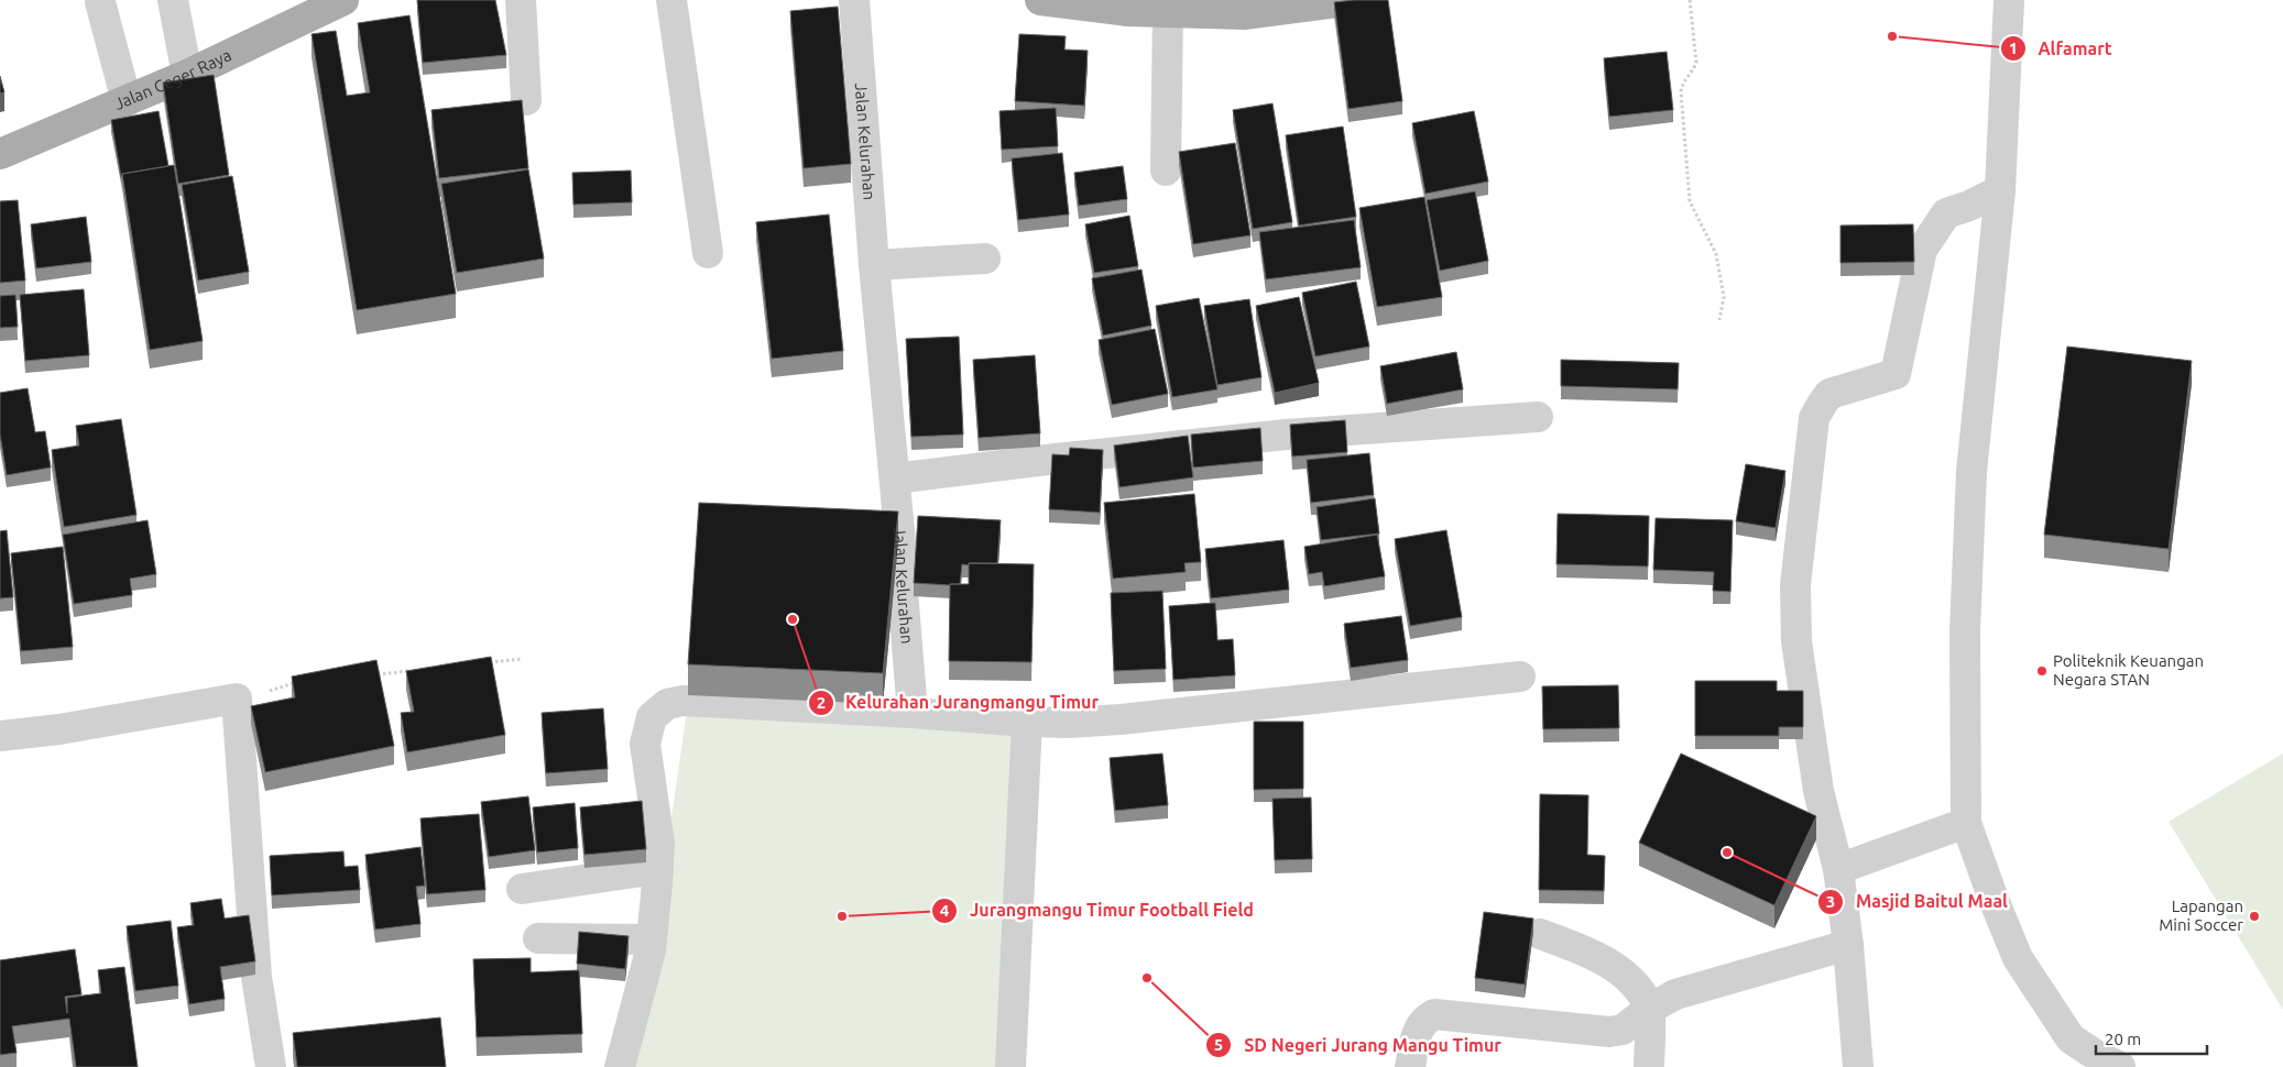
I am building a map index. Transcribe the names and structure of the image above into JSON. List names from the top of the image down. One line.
{"streets":{"main road":["Jalan Ceger Raya"],"street":["Jalan Kelurahan"]},"places":["Alfamart","Kelurahan Jurangmangu Timur","Politeknik Keuangan Negara STAN","Masjid Baitul Maal","Jurangmangu Timur Football Field","Lapangan Mini Soccer","SD Negeri Jurang Mangu Timur"],"scale_bar":"20 m"}
